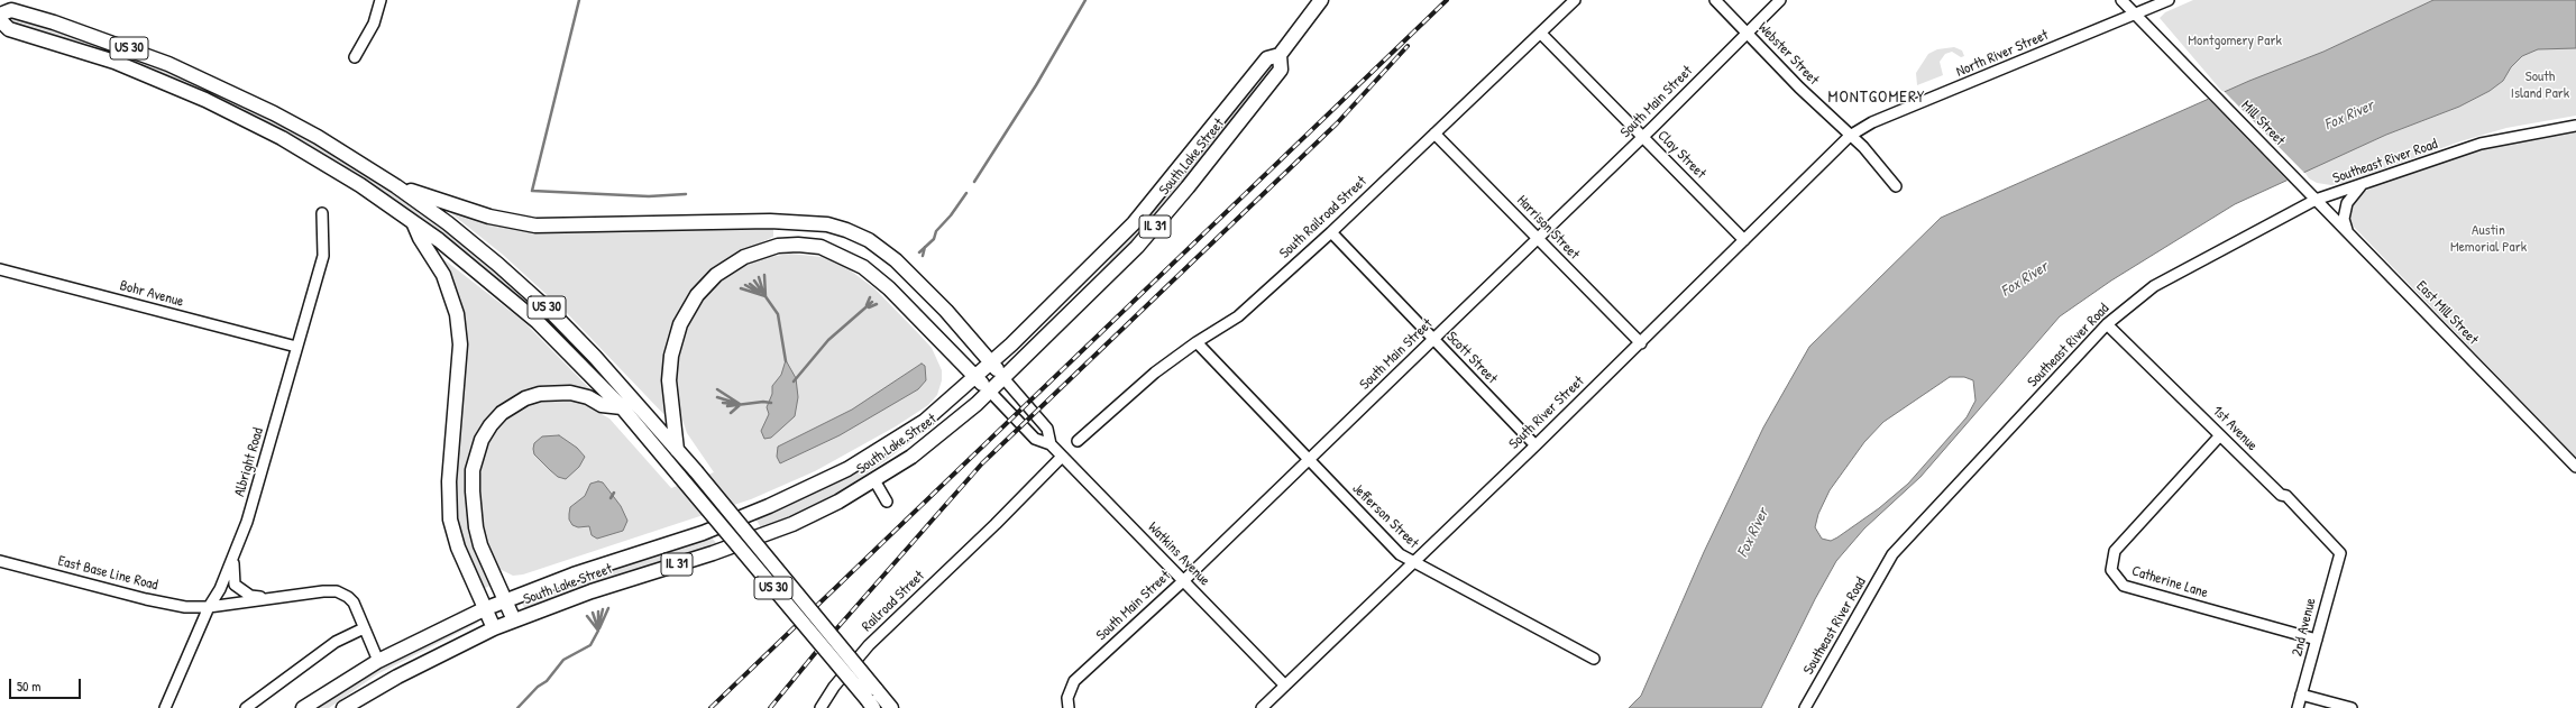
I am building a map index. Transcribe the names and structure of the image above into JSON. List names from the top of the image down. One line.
{"streets":{"main road":["US 30","South Lake Street","IL 31"],"street":["Webster Street","North River Street","South Main Street","Mill Street","Clay Street","Southeast River Road","South Railroad Street","Harrison Street","Bohr Avenue","East Mill Street","Scott Street","South River Street","1st Avenue","Albright Road","Jefferson Street","Watkins Avenue","East Base Line Road","Catherine Lane","Railroad Street","2nd Avenue"]},"crossings":[["Webster Street","North River Street"],["Webster Street","South Main Street"],["Webster Street","South River Street"],["North River Street","Mill Street"],["North River Street","South River Street"],["South Main Street","Clay Street"],["South Main Street","Harrison Street"],["South Main Street","Scott Street"],["South Main Street","Jefferson Street"],["South Main Street","Watkins Avenue"],["Mill Street","East Mill Street"],["Clay Street","South Railroad Street"],["Clay Street","South River Street"],["South Lake Street","IL 31"],["South Lake Street","Watkins Avenue"],["South Lake Street","East Base Line Road"],["Southeast River Road","East Mill Street"],["Southeast River Road","1st Avenue"],["South Railroad Street","Harrison Street"],["South Railroad Street","Scott Street"],["South Railroad Street","Jefferson Street"],["IL 31","East Base Line Road"],["Harrison Street","South River Street"],["Bohr Avenue","Albright Road"],["Scott Street","South River Street"],["South River Street","Jefferson Street"],["South River Street","Watkins Avenue"],["1st Avenue","Catherine Lane"],["1st Avenue","2nd Avenue"],["Albright Road","East Base Line Road"],["Watkins Avenue","Railroad Street"],["Catherine Lane","2nd Avenue"]],"districts":["MONTGOMERY"],"water":["Fox River"],"parks":["Montgomery Park","South Island Park","Austin Memorial Park"],"scale_bar":"50 m"}
